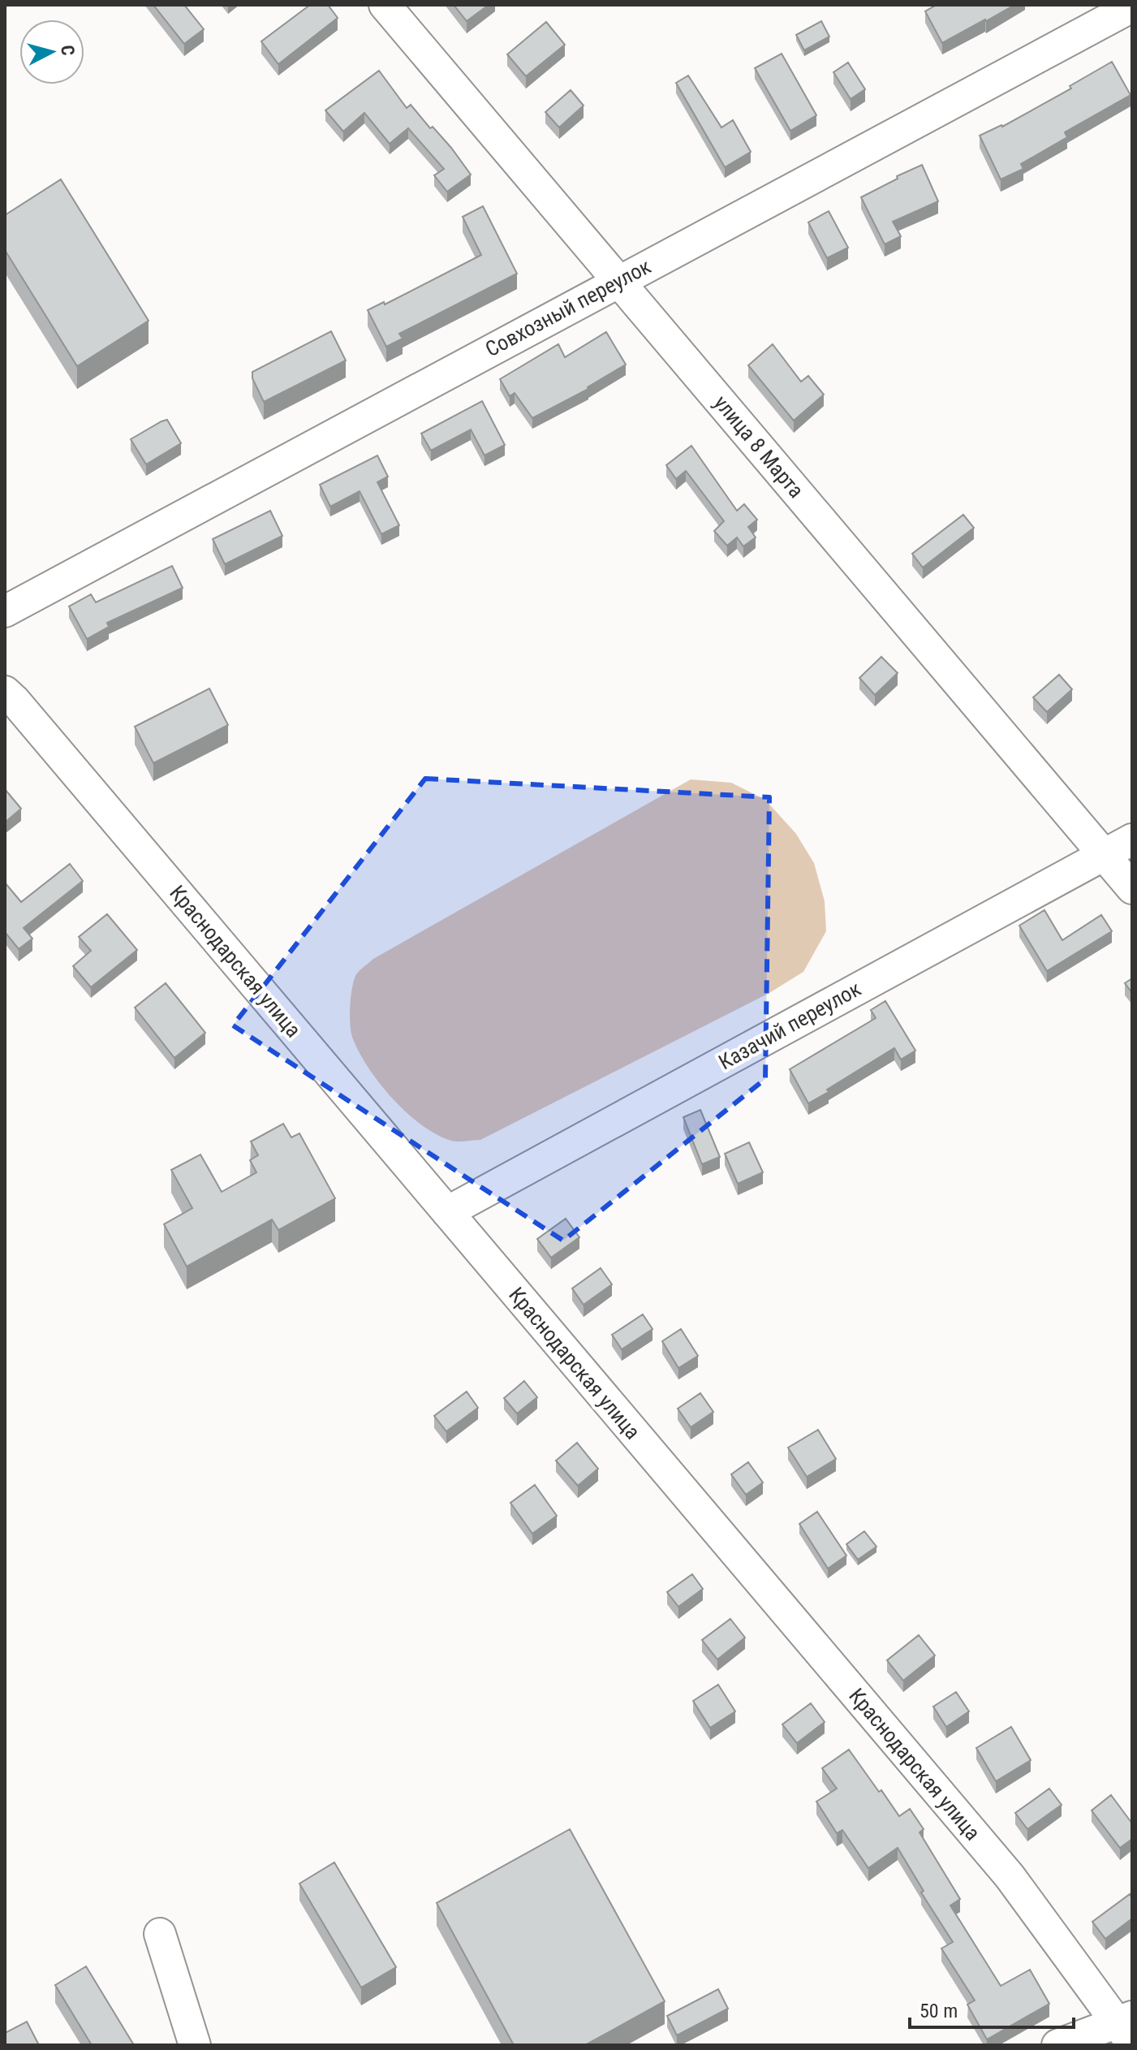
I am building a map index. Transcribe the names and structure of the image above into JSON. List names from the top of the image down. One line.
{"streets":{"street":["Совхозный переулок","улица 8 Марта","Краснодарская улица","Казачий переулок"]},"crossings":[["Совхозный переулок","улица 8 Марта"],["улица 8 Марта","Казачий переулок"],["Краснодарская улица","Казачий переулок"]],"scale_bar":"50 m","north":"right"}
